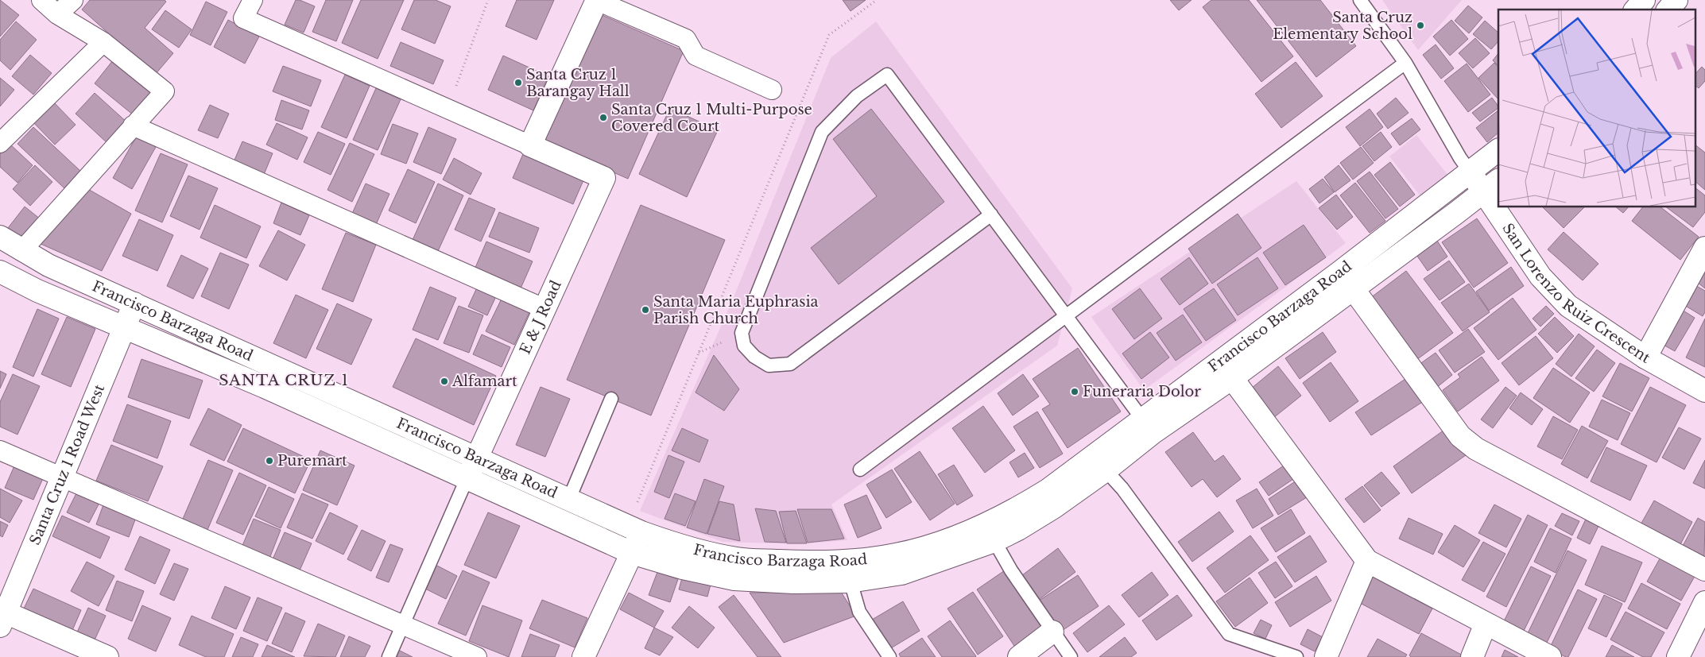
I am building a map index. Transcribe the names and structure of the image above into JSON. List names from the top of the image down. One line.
{"streets":{"street":["San Lorenzo Ruiz Crescent","Francisco Barzaga Road","E & J Road","Santa Cruz 1 Road West"]},"crossings":[["San Lorenzo Ruiz Crescent","Francisco Barzaga Road"],["Francisco Barzaga Road","E & J Road"],["Francisco Barzaga Road","Santa Cruz 1 Road West"]],"districts":["SANTA CRUZ 1"],"places":["Santa Cruz Elementary School","Santa Cruz 1 Barangay Hall","Santa Cruz 1 Multi-Purpose Covered Court","Santa Maria Euphrasia Parish Church","Alfamart","Funeraria Dolor","Puremart"]}
